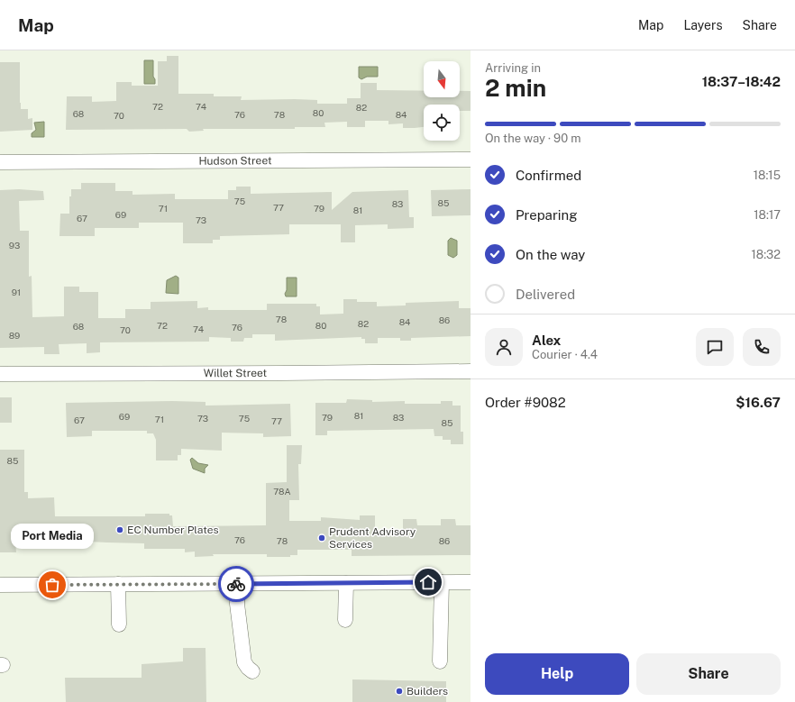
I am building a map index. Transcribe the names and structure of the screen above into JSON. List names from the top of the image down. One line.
{"streets":{"street":["Hudson Street","Willet Street"]},"places":["EC Number Plates","Prudent Advisory Services","Port Media","Builders"],"house_numbers":["72","74","82","80","68","76","78","84","70","75","85","83","77","71","79","81","69","67","73","93","91","78","86","84","82","72","80","68","76","74","70","89","81","69","79","83","73","75","71","67","77","85","85","78A","76","78","86"],"north":"bottom","page":{"header":"Map","nav":["Map","Layers","Share"],"heading":["2 min","Arriving in","18:37–18:42"],"panel":["Alex","Courier · 4.4","Order #9082","$16.67"],"bar":"On the way · 90 m","list":[["Confirmed","18:15"],["Preparing","18:17"],["On the way","18:32"],"Delivered"],"bubble":"Port Media","buttons":["Help","Share"]}}
